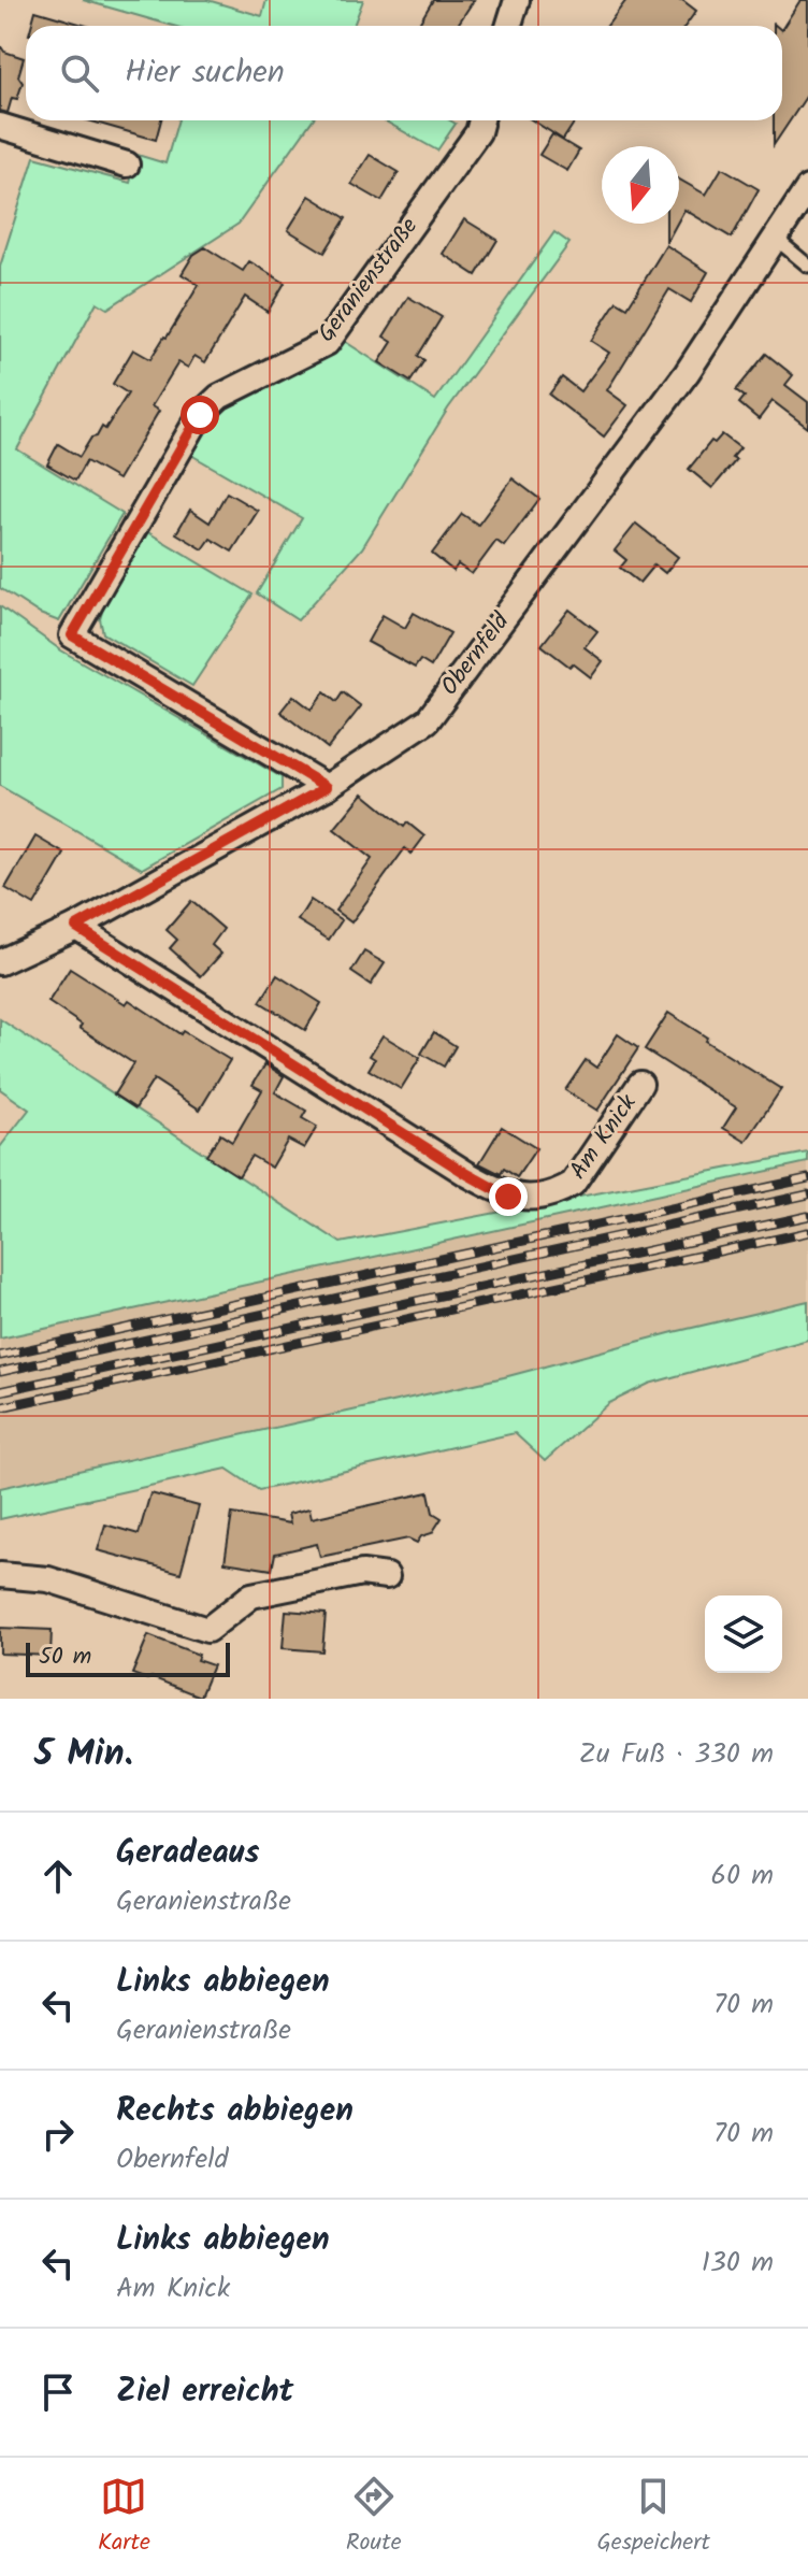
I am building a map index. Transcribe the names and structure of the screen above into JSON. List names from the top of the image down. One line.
{"streets":{"street":["Geranienstraße","Obernfeld","Am Knick"]},"crossings":[["Geranienstraße","Obernfeld"],["Obernfeld","Am Knick"]],"scale_bar":"50 m","north":"bottom","page":{"search":"Hier suchen","scale":"50 m","heading":["5 Min.","Zu Fuß · 330 m"],"list":[["Geradeaus","Geranienstraße","60 m"],["Links abbiegen","Geranienstraße","70 m"],["Rechts abbiegen","Obernfeld","70 m"],["Links abbiegen","Am Knick","130 m"],"Ziel erreicht"],"nav":["Karte","Route","Gespeichert"]}}
